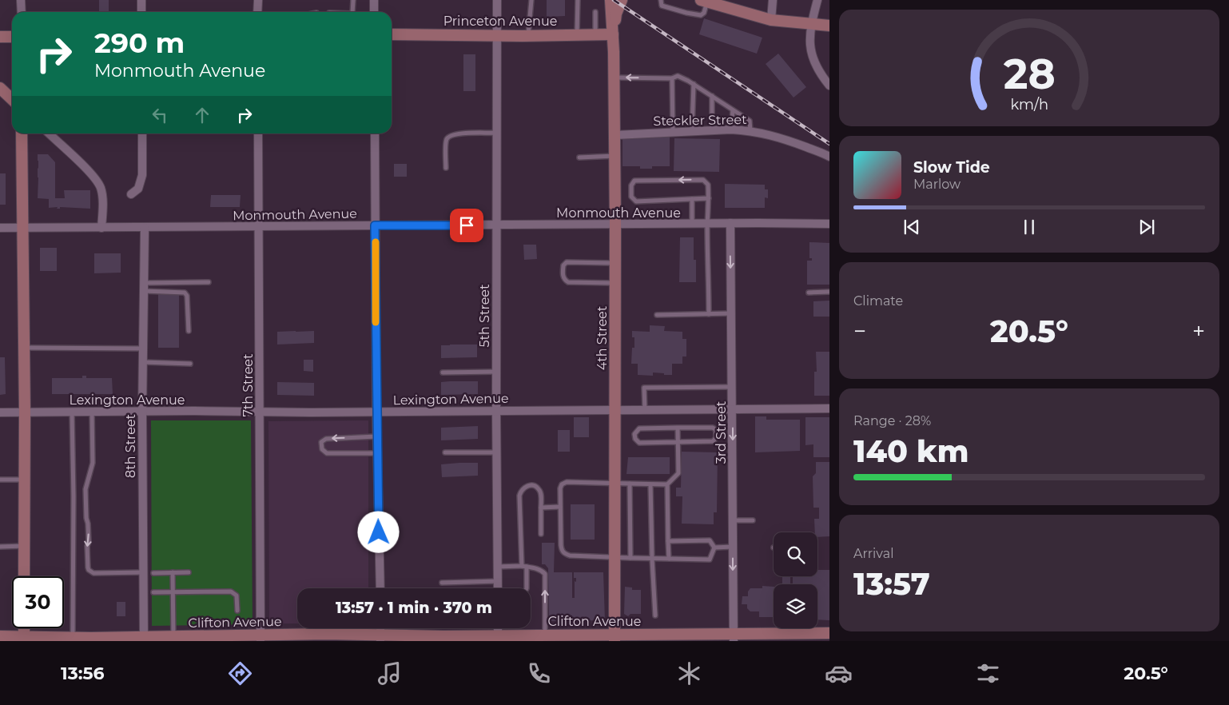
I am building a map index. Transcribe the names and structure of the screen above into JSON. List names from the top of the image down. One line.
{"streets":{"street":["Princeton Avenue","Steckler Street","Monmouth Avenue","5th Street","4th Street","7th Street","Lexington Avenue","3rd Street","8th Street","Clifton Avenue"]},"crossings":[["Princeton Avenue","5th Street"],["Princeton Avenue","4th Street"],["Steckler Street","4th Street"],["Monmouth Avenue","5th Street"],["Monmouth Avenue","4th Street"],["Monmouth Avenue","7th Street"],["Monmouth Avenue","3rd Street"],["Monmouth Avenue","8th Street"],["5th Street","Lexington Avenue"],["4th Street","Lexington Avenue"],["4th Street","Clifton Avenue"],["7th Street","Lexington Avenue"],["7th Street","Clifton Avenue"],["Lexington Avenue","3rd Street"],["Lexington Avenue","8th Street"],["3rd Street","Clifton Avenue"],["8th Street","Clifton Avenue"]],"one_way":["3rd Street"],"page":{"turn":["290 m","Monmouth Avenue"],"song":["Slow Tide","Marlow"],"tile":["Climate",["Range · 28%","140 km"],["Arrival","13:57"]],"heat":["−","20.5°","+"],"limit":"30","trip":"13:57 · 1 min · 370 m","tabs":["13:56","20.5°"],"gauge":["28","km/h"]}}
